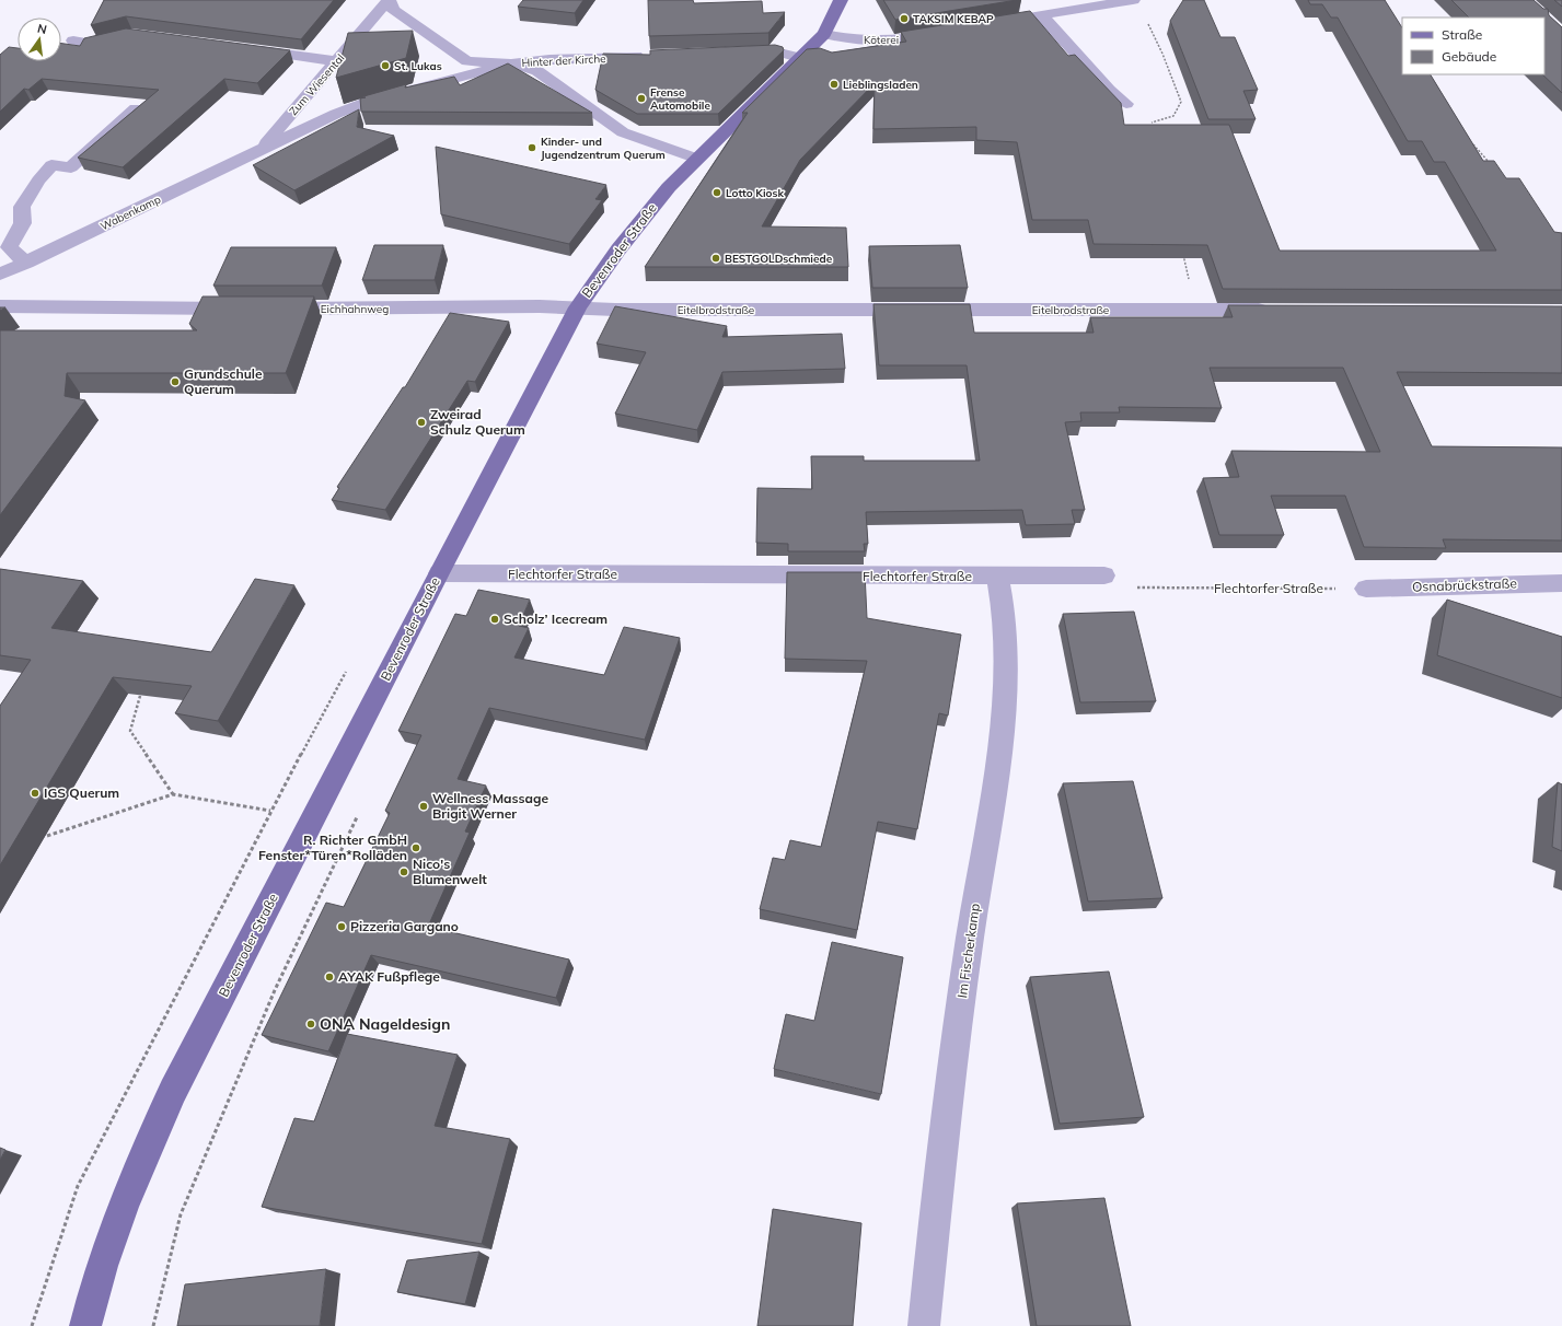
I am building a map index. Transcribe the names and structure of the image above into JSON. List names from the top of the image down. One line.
{"streets":{"main road":["Bevenroder Straße"],"street":["Köterei","Hinter der Kirche","Zum Wiesental","Wabenkamp","Eichhahnweg","Eitelbrodstraße","Flechtorfer Straße","Osnabrückstraße","Im Fischerkamp"]},"crossings":[["Köterei","Bevenroder Straße"],["Hinter der Kirche","Zum Wiesental"],["Hinter der Kirche","Wabenkamp"],["Hinter der Kirche","Bevenroder Straße"],["Zum Wiesental","Wabenkamp"],["Bevenroder Straße","Eichhahnweg"],["Bevenroder Straße","Eitelbrodstraße"],["Bevenroder Straße","Flechtorfer Straße"],["Eichhahnweg","Eitelbrodstraße"],["Flechtorfer Straße","Osnabrückstraße"],["Flechtorfer Straße","Im Fischerkamp"]],"places":["TAKSIM KEBAP","St. Lukas","Lieblingsladen","Frense Automobile","Kinder- und Jugendzentrum Querum","Lotto Kiosk","BESTGOLDschmiede","Grundschule Querum","Zweirad Schulz Querum","Scholz’ Icecream","IGS Querum","Wellness Massage Brigit Werner","R. Richter GmbH Fenster*Türen*Rolläden","Nico's Blumenwelt","Pizzeria Gargano","AYAK Fußpflege","ONA Nageldesign"],"legend":["Straße","Gebäude"],"north":"top"}
